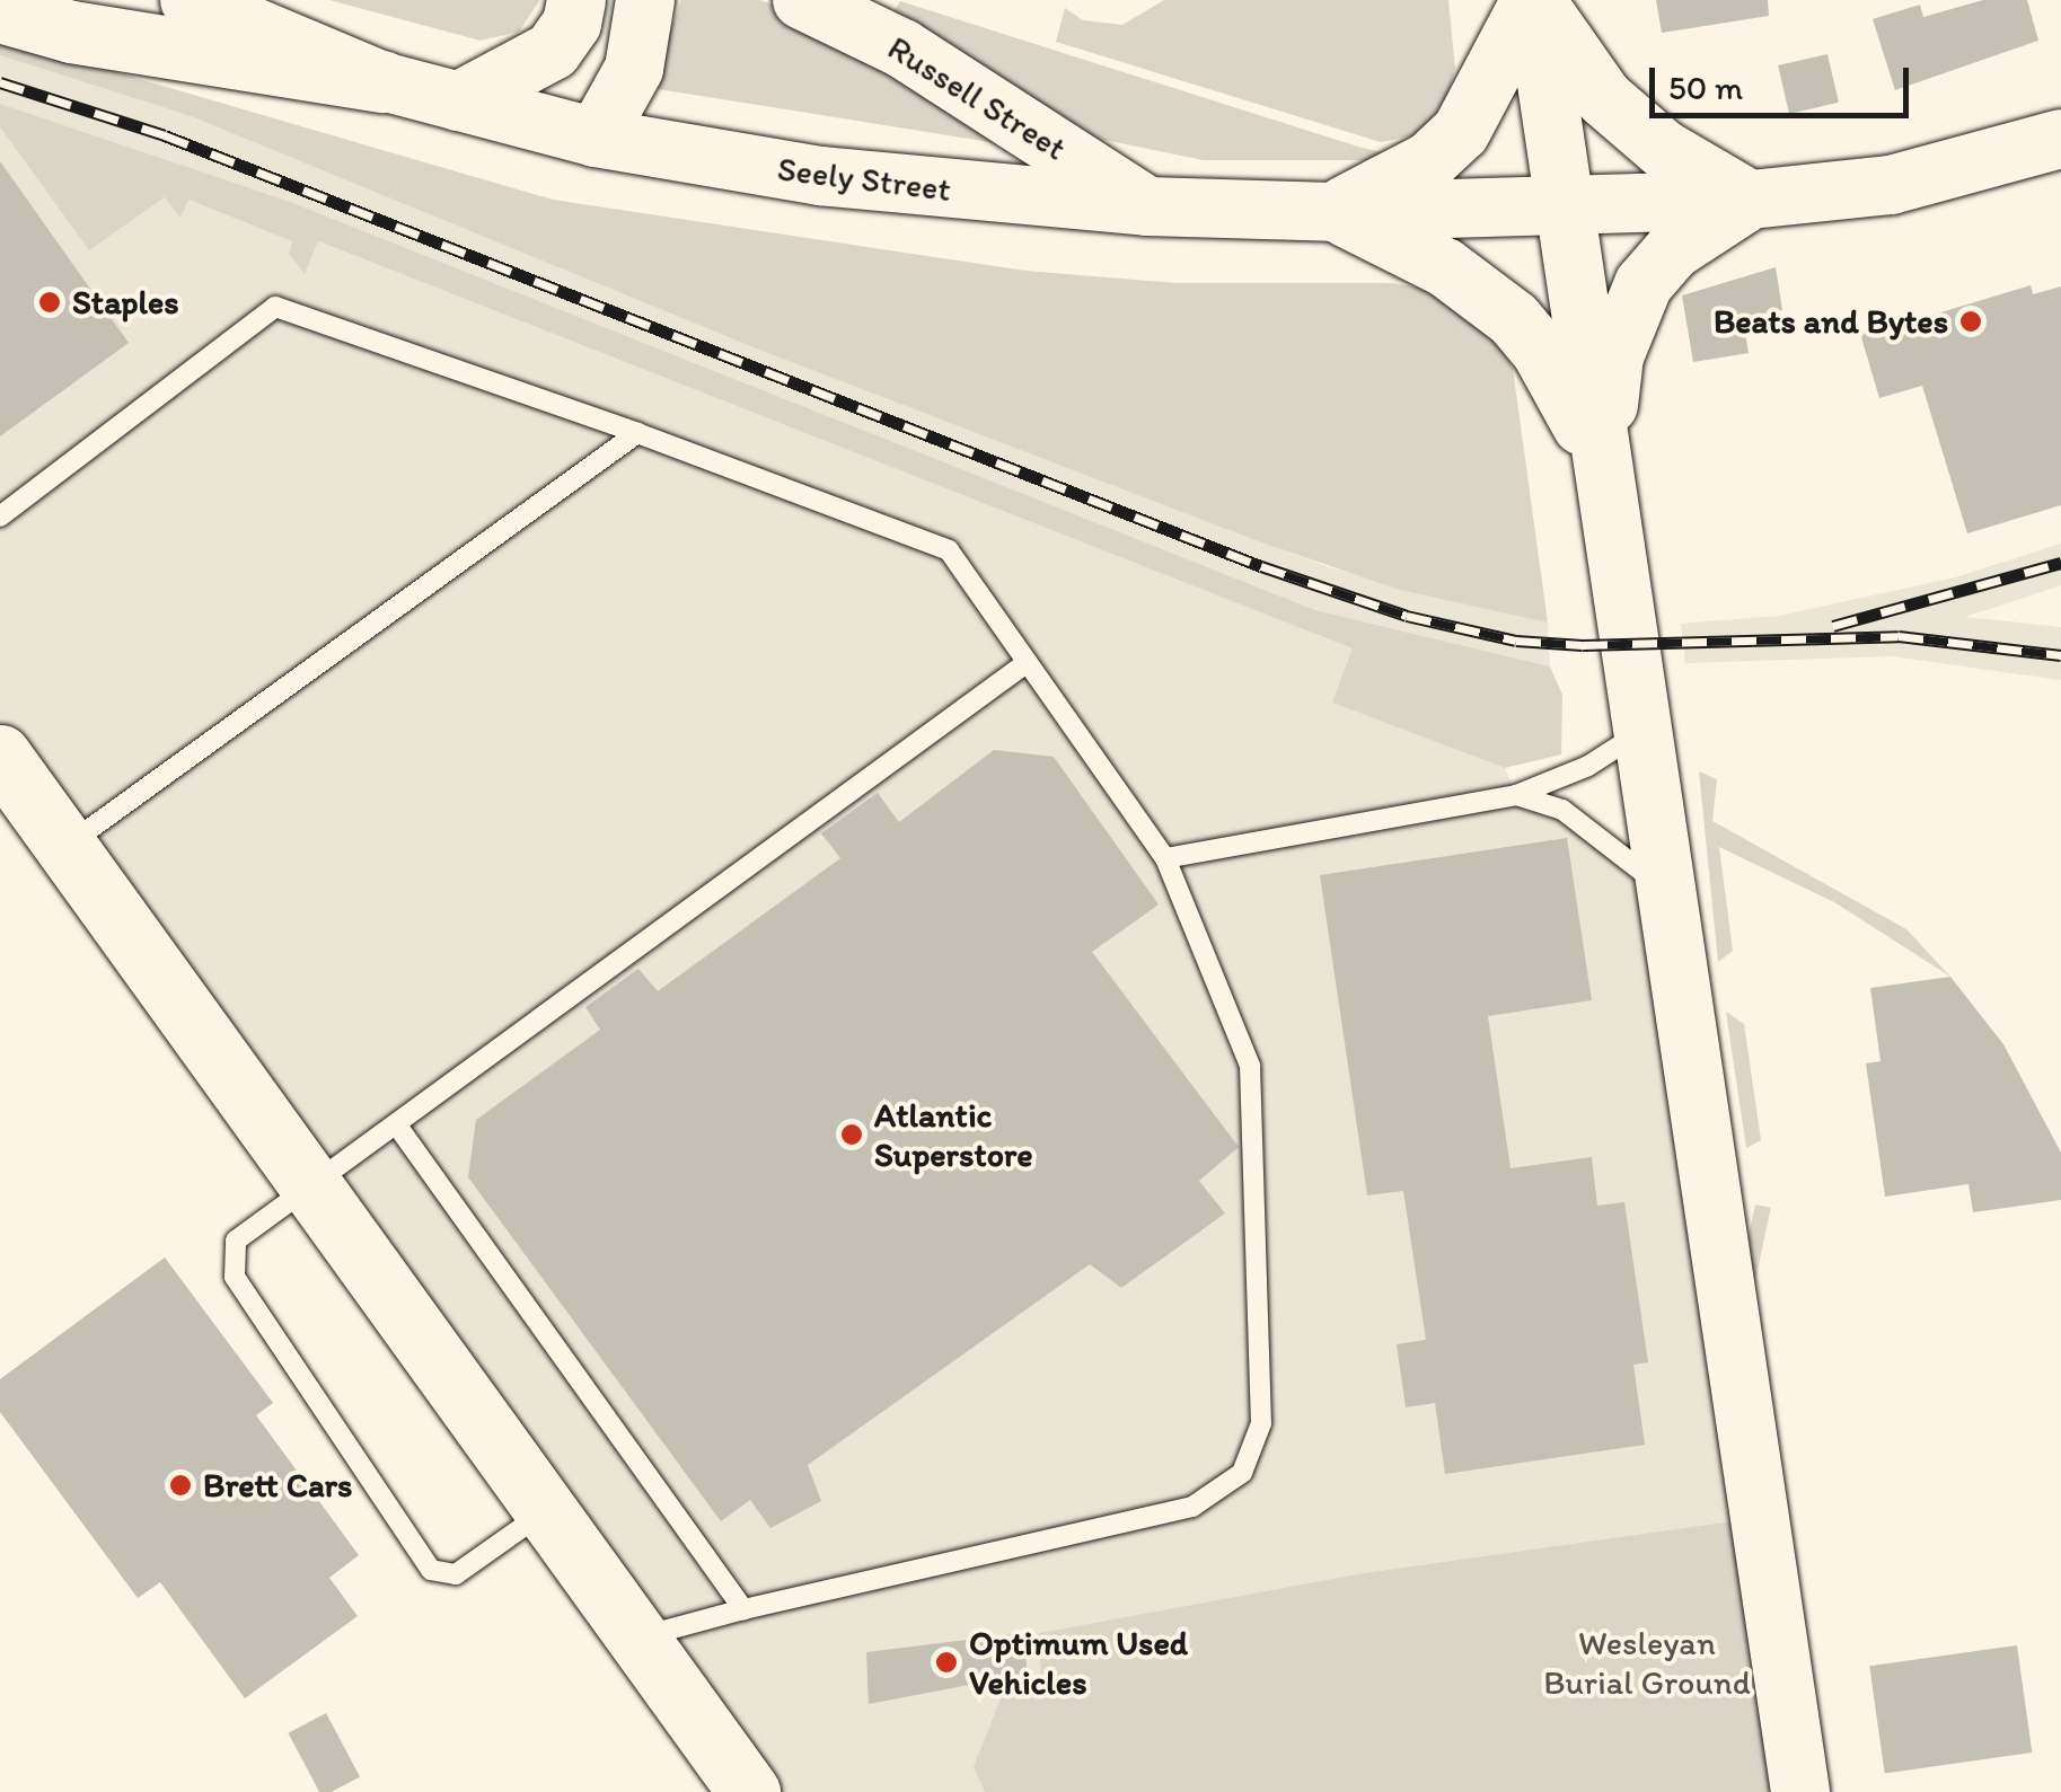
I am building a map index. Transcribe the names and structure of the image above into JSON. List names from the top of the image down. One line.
{"streets":{"main road":["Russell Street","Seely Street"]},"crossings":[["Russell Street","Seely Street"]],"parks":["Wesleyan Burial Ground"],"places":["Staples","Beats and Bytes","Atlantic Superstore","Brett Cars","Optimum Used Vehicles"],"scale_bar":"50 m"}
